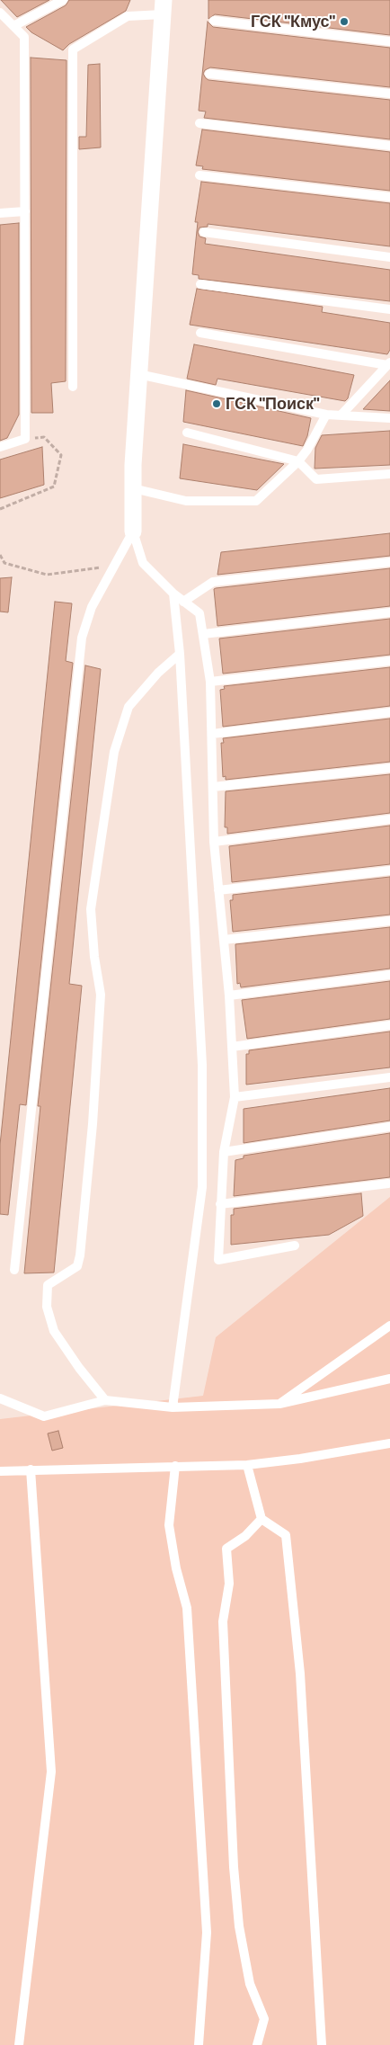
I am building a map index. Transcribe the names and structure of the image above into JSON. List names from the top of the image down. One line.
{"places":["ГСК \"Кмус\"","ГСК \"Поиск\""]}
